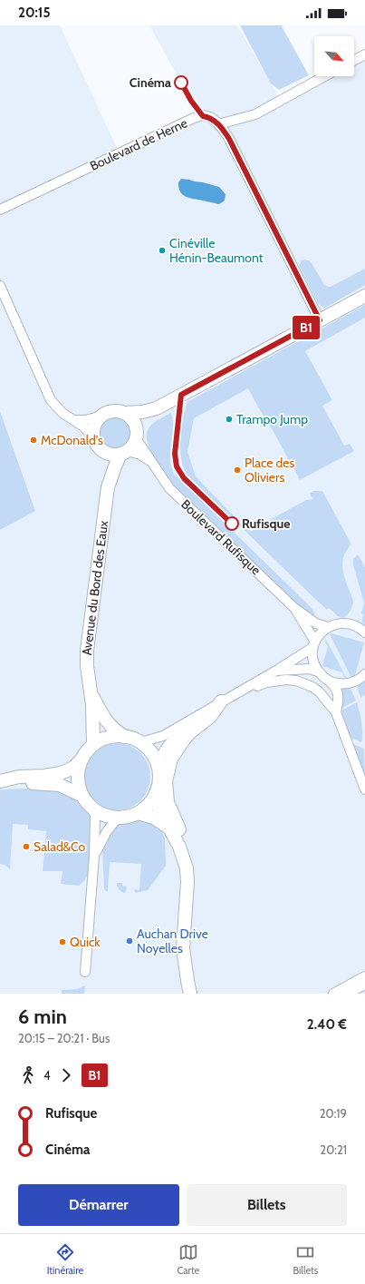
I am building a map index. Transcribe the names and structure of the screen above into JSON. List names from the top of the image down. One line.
{"streets":{"street":["Boulevard de Herne","Boulevard Rufisque","Avenue du Bord des Eaux"]},"crossings":[["Boulevard Rufisque","Avenue du Bord des Eaux"]],"places":["Cinéma","Cinéville Hénin-Beaumont","Trampo Jump","McDonald's","Place des Oliviers","Rufisque","Salad&Co","Auchan Drive Noyelles","Quick"],"lines":["bus line B1"],"north":"bottom right","page":{"status":"20:15","on_map":"B1","heading":["6 min","20:15 – 20:21 · Bus","2.40 €"],"legs":["4","B1"],"list":[{"name":"Rufisque","value":"20:19"},{"name":"Cinéma","value":"20:21"}],"buttons":["Démarrer","Billets"],"tabs":["Itinéraire","Carte","Billets"]}}
